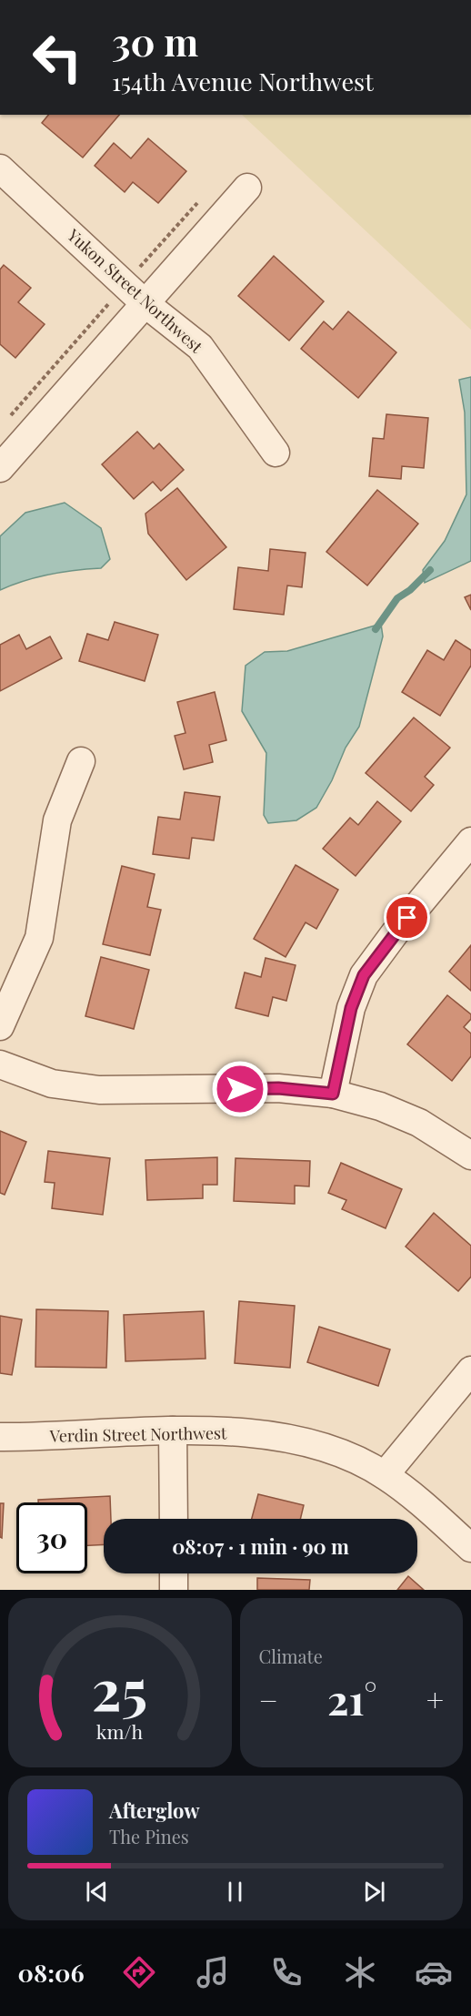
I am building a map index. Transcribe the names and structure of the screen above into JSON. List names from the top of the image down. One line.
{"streets":{"street":["Yukon Street Northwest","Verdin Street Northwest"]},"page":{"turn":["30 m","154th Avenue Northwest"],"limit":"30","trip":"08:07 · 1 min · 90 m","tile":"Climate","heat":["−","21°","+"],"song":["Afterglow","The Pines"],"tabs":"08:06","gauge":["25","km/h"]}}
